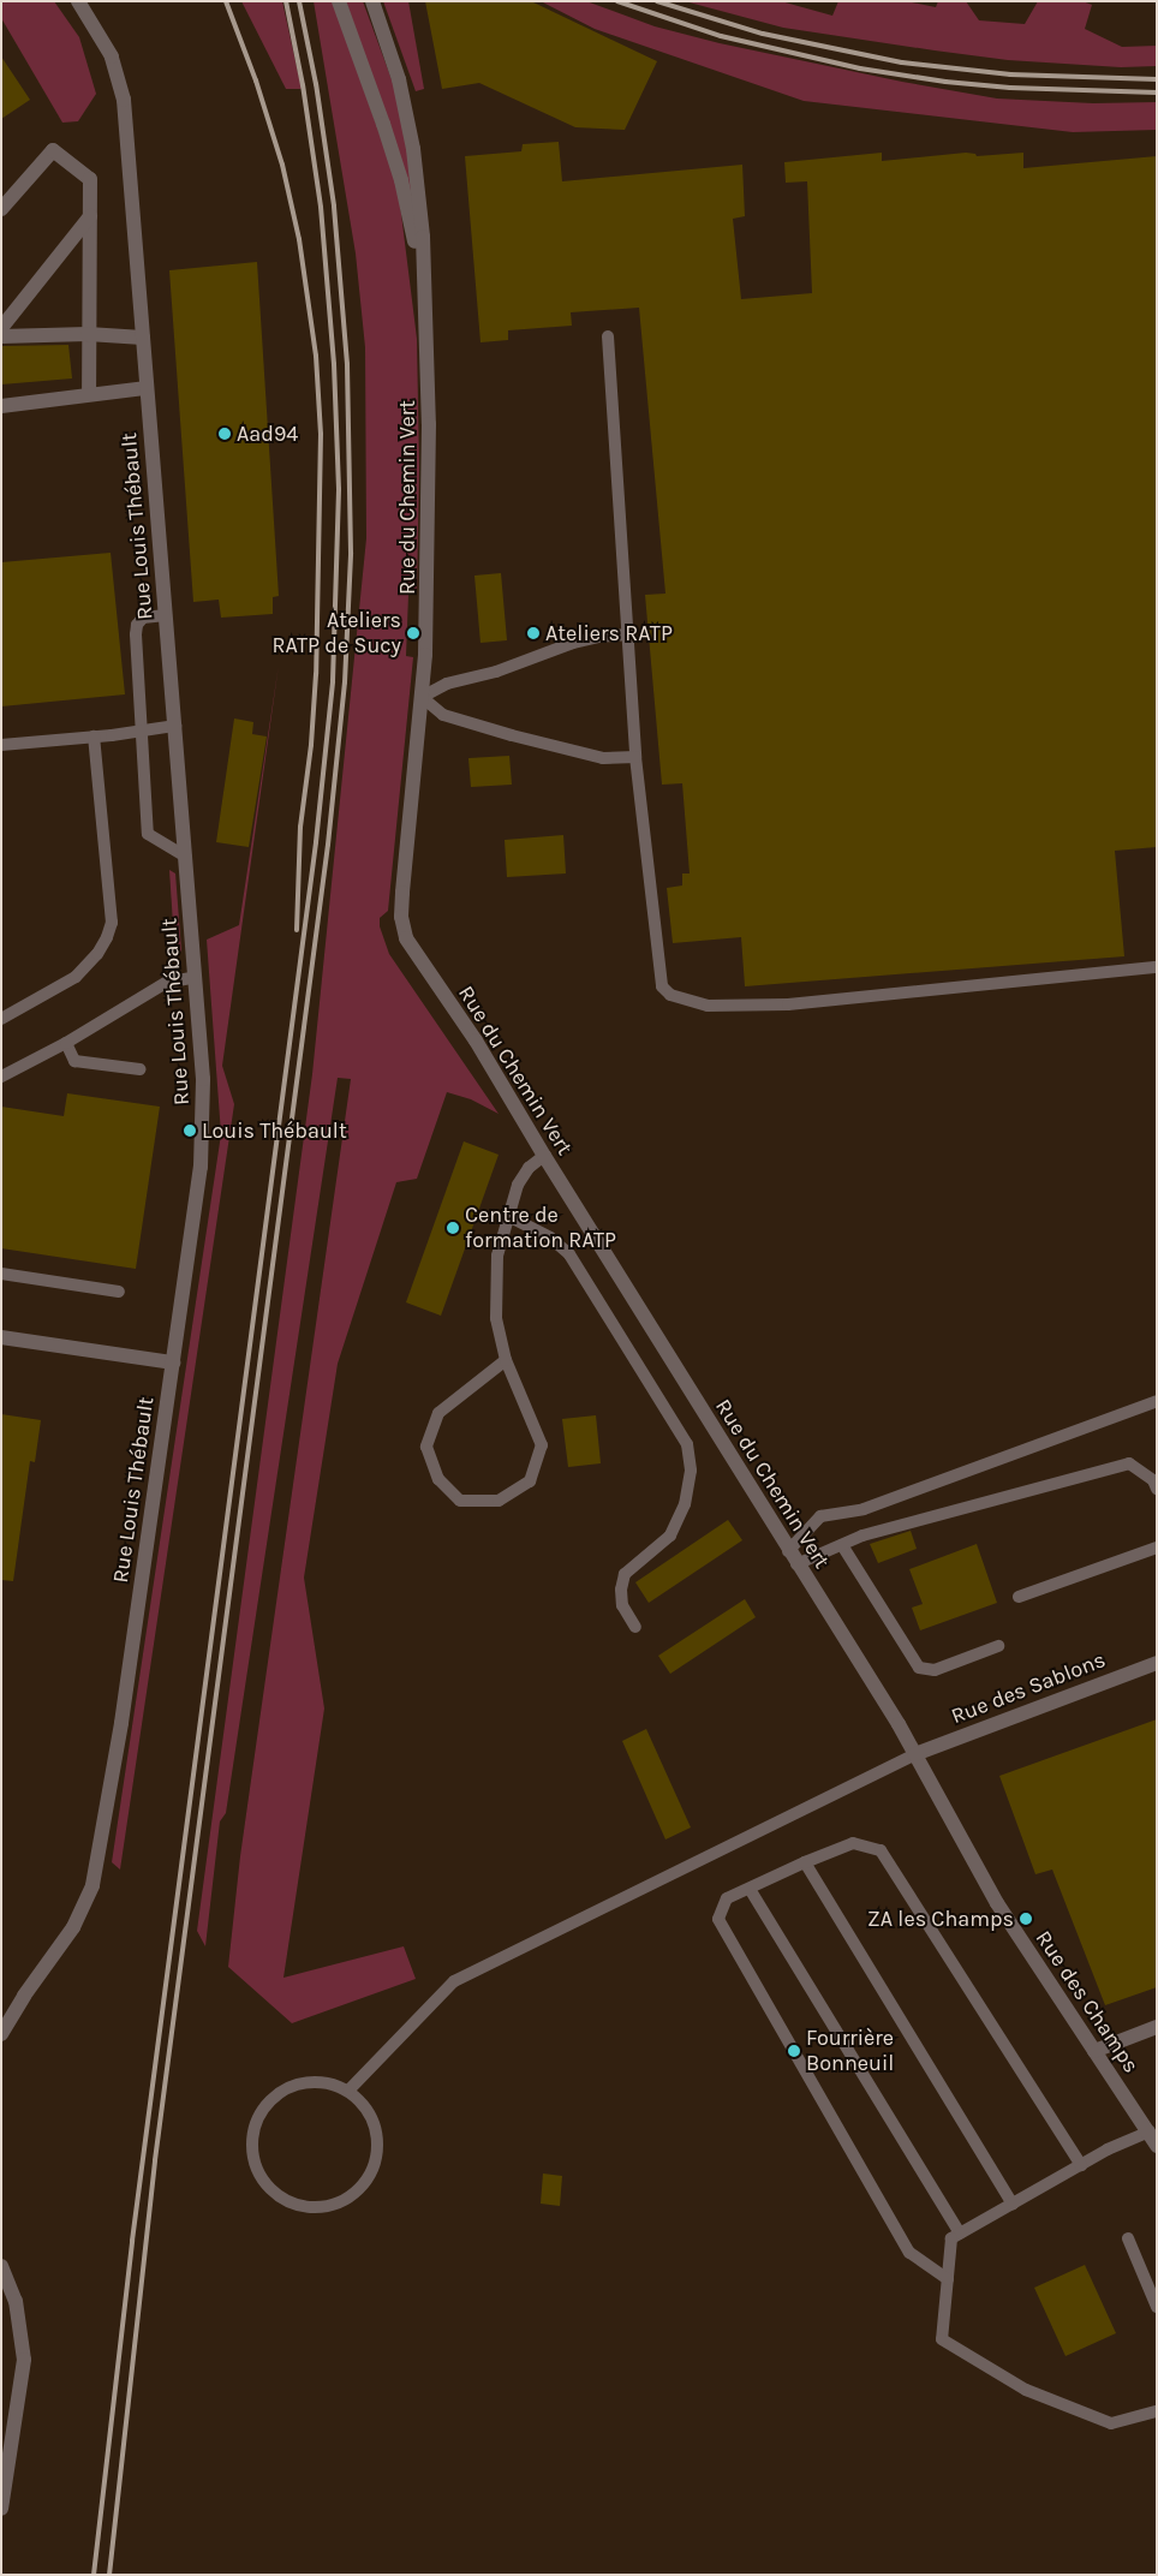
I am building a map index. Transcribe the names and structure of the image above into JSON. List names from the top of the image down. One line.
{"streets":{"street":["Rue du Chemin Vert","Rue Louis Thébault","Rue des Sablons","Rue des Champs"]},"crossings":[["Rue du Chemin Vert","Rue des Sablons"],["Rue du Chemin Vert","Rue des Champs"],["Rue des Sablons","Rue des Champs"]],"places":["Aad94","Ateliers RATP de Sucy","Ateliers RATP","Louis Thébault","Centre de formation RATP","ZA les Champs","Fourrière Bonneuil"]}
